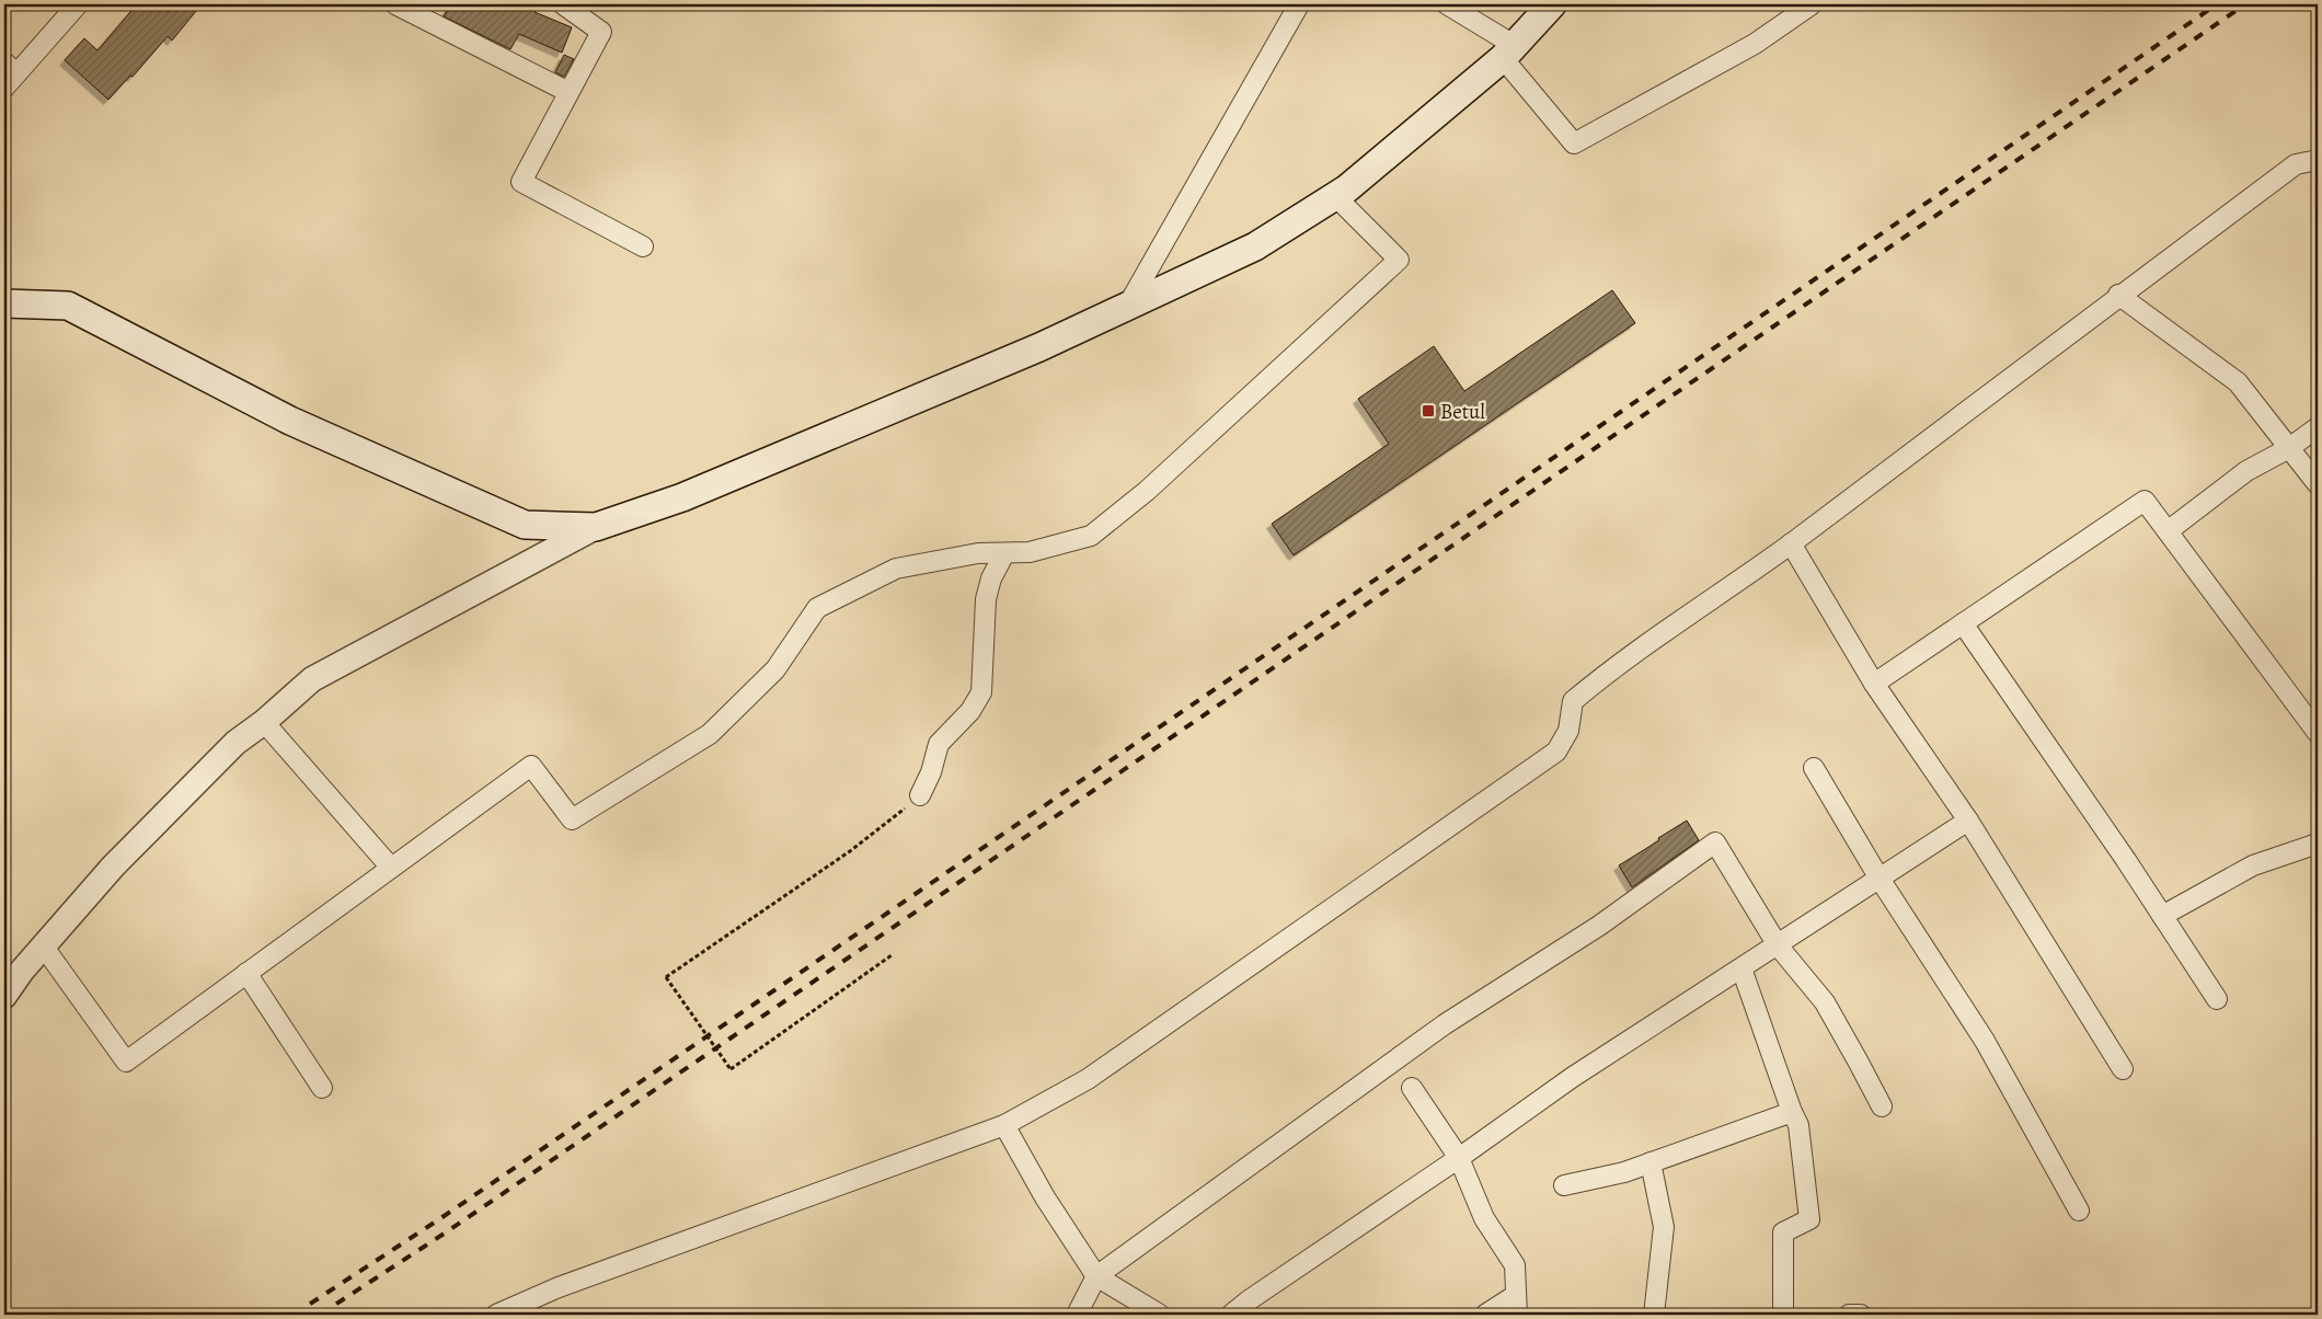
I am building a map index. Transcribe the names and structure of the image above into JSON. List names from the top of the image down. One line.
{"places":{"transit":["Betul"]}}
